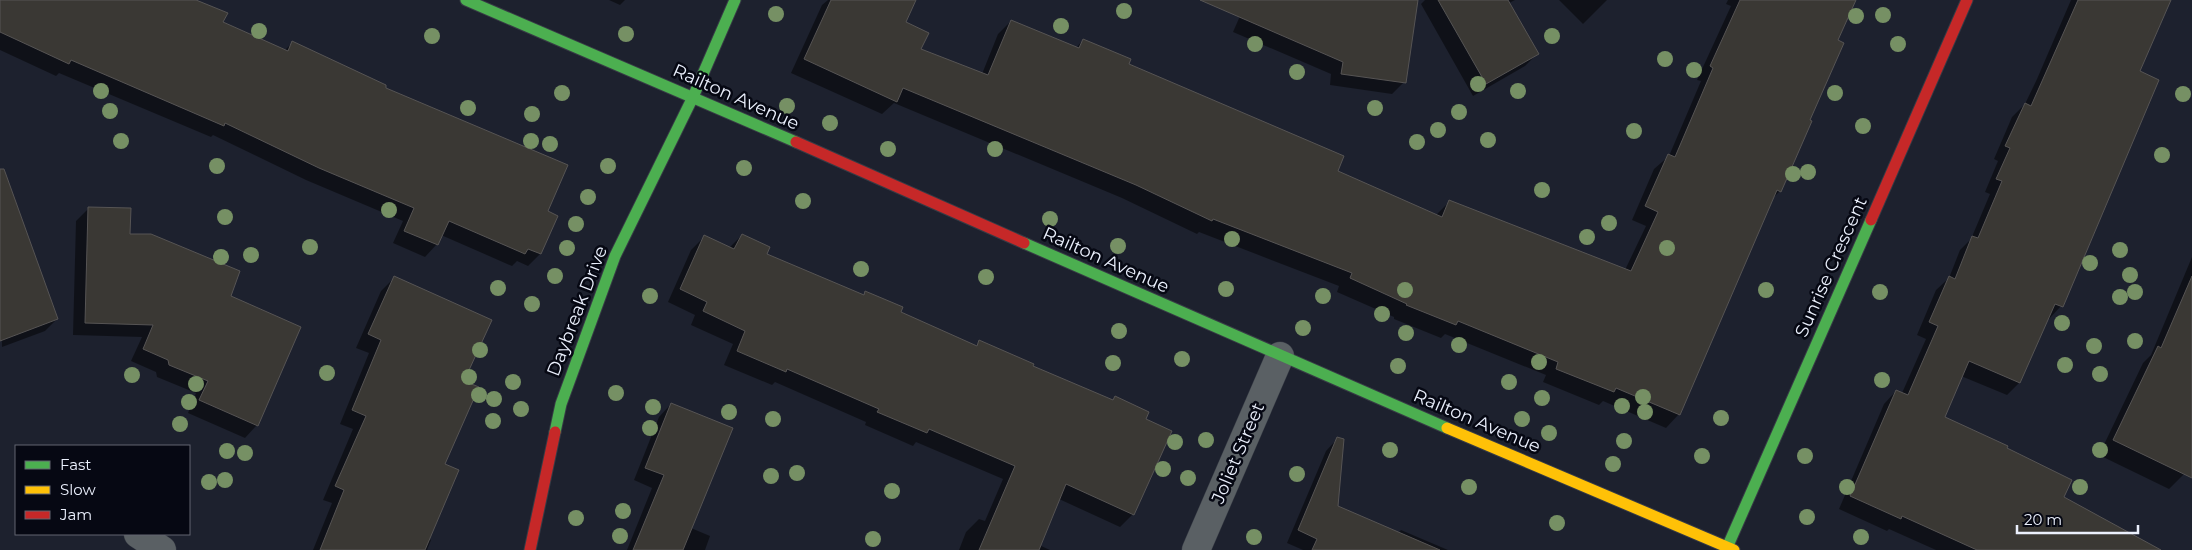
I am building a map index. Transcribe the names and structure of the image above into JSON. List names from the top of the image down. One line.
{"streets":{"street":["Railton Avenue","Sunrise Crescent","Daybreak Drive","Joliet Street"]},"crossings":[["Railton Avenue","Sunrise Crescent"],["Railton Avenue","Daybreak Drive"],["Railton Avenue","Joliet Street"]],"legend":["Fast","Slow","Jam"],"scale_bar":"20 m"}
